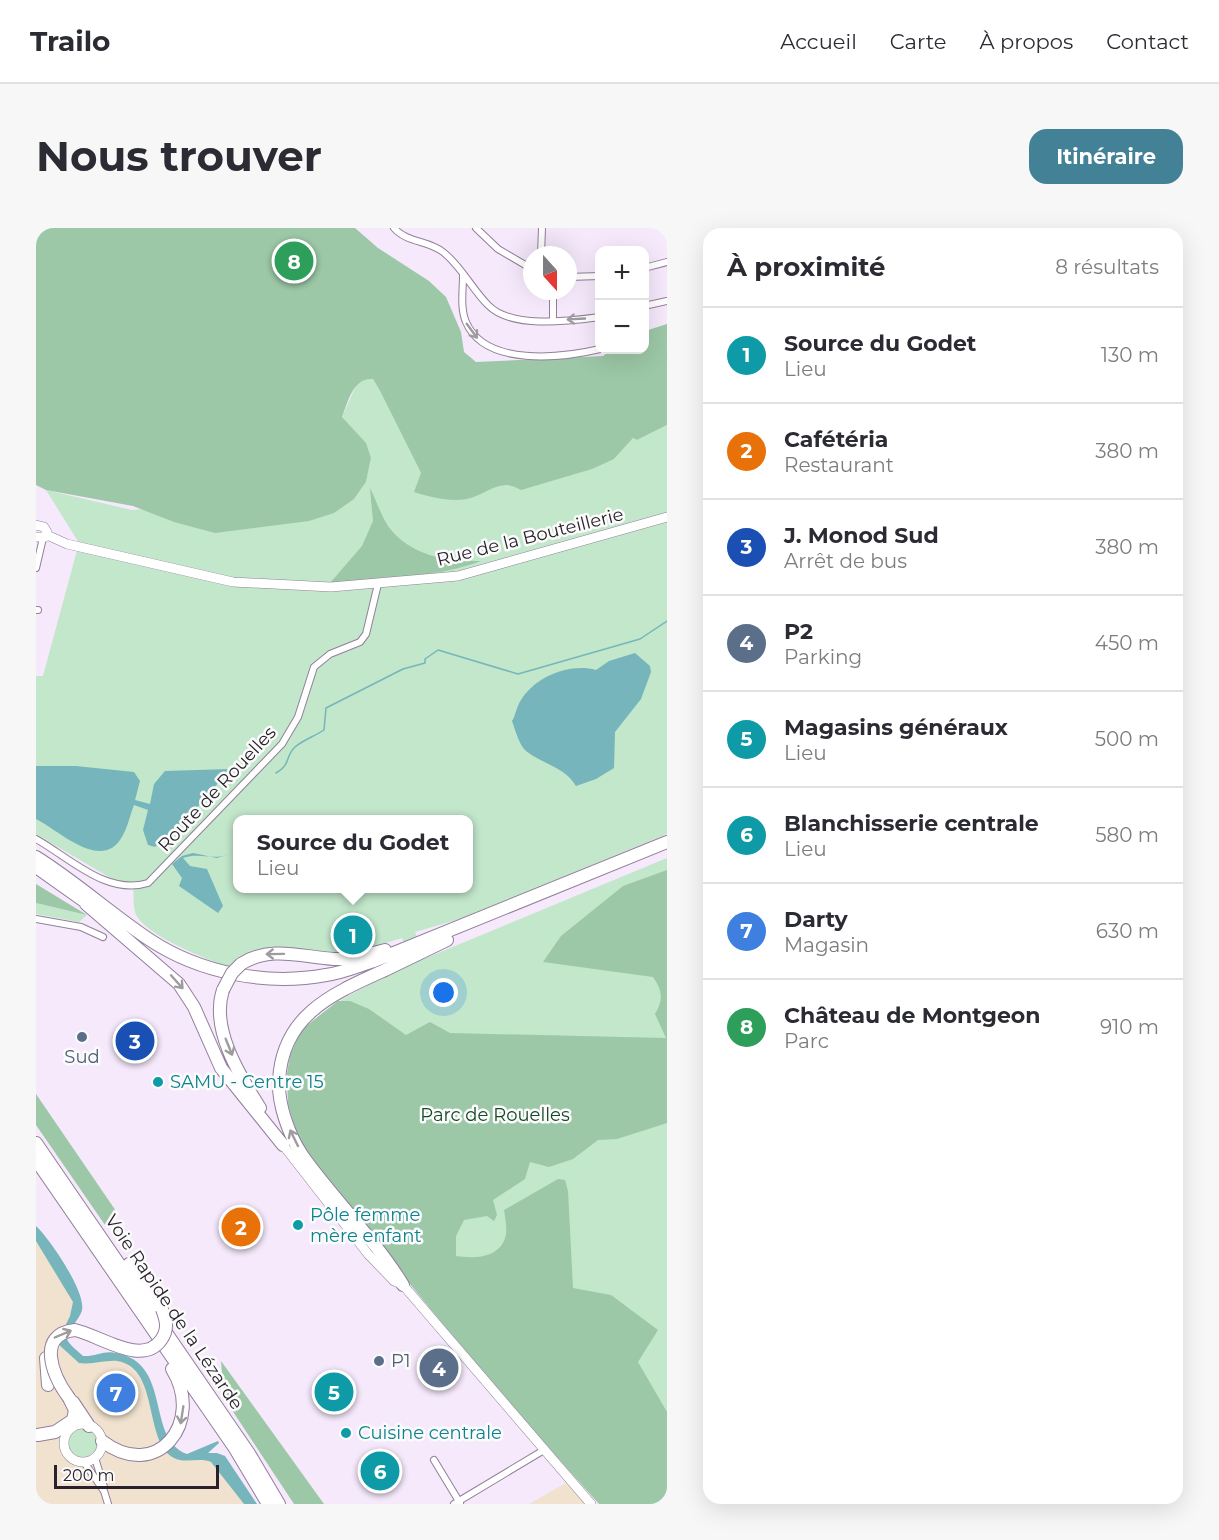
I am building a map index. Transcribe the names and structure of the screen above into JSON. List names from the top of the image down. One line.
{"streets":{"highway":["Voie Rapide de la Lézarde"],"street":["Rue de la Bouteillerie","Route de Rouelles"]},"crossings":[["Rue de la Bouteillerie","Route de Rouelles"]],"parks":["Parc de Rouelles"],"places":["Sud","SAMU - Centre 15","Pôle femme mère enfant","P1","Cuisine centrale"],"scale_bar":"200 m","north":"bottom","page":{"header":"Trailo","nav":["Accueil","Carte","À propos","Contact"],"buttons":"Itinéraire","title":"Nous trouver","heading":["À proximité","8 résultats"],"pins":["8","1","3","2","4","5","7","6"],"map_buttons":["+","−"],"list":[{"mark":"1","name":"Source du Godet","note":"Lieu","value":"130 m"},{"mark":"2","name":"Cafétéria","note":"Restaurant","value":"380 m"},{"mark":"3","name":"J. Monod Sud","note":"Arrêt de bus","value":"380 m"},{"mark":"4","name":"P2","note":"Parking","value":"450 m"},{"mark":"5","name":"Magasins généraux","note":"Lieu","value":"500 m"},{"mark":"6","name":"Blanchisserie centrale","note":"Lieu","value":"580 m"},{"mark":"7","name":"Darty","note":"Magasin","value":"630 m"},{"mark":"8","name":"Château de Montgeon","note":"Parc","value":"910 m"}],"popup":["Source du Godet","Lieu"],"scale":"200 m"}}
